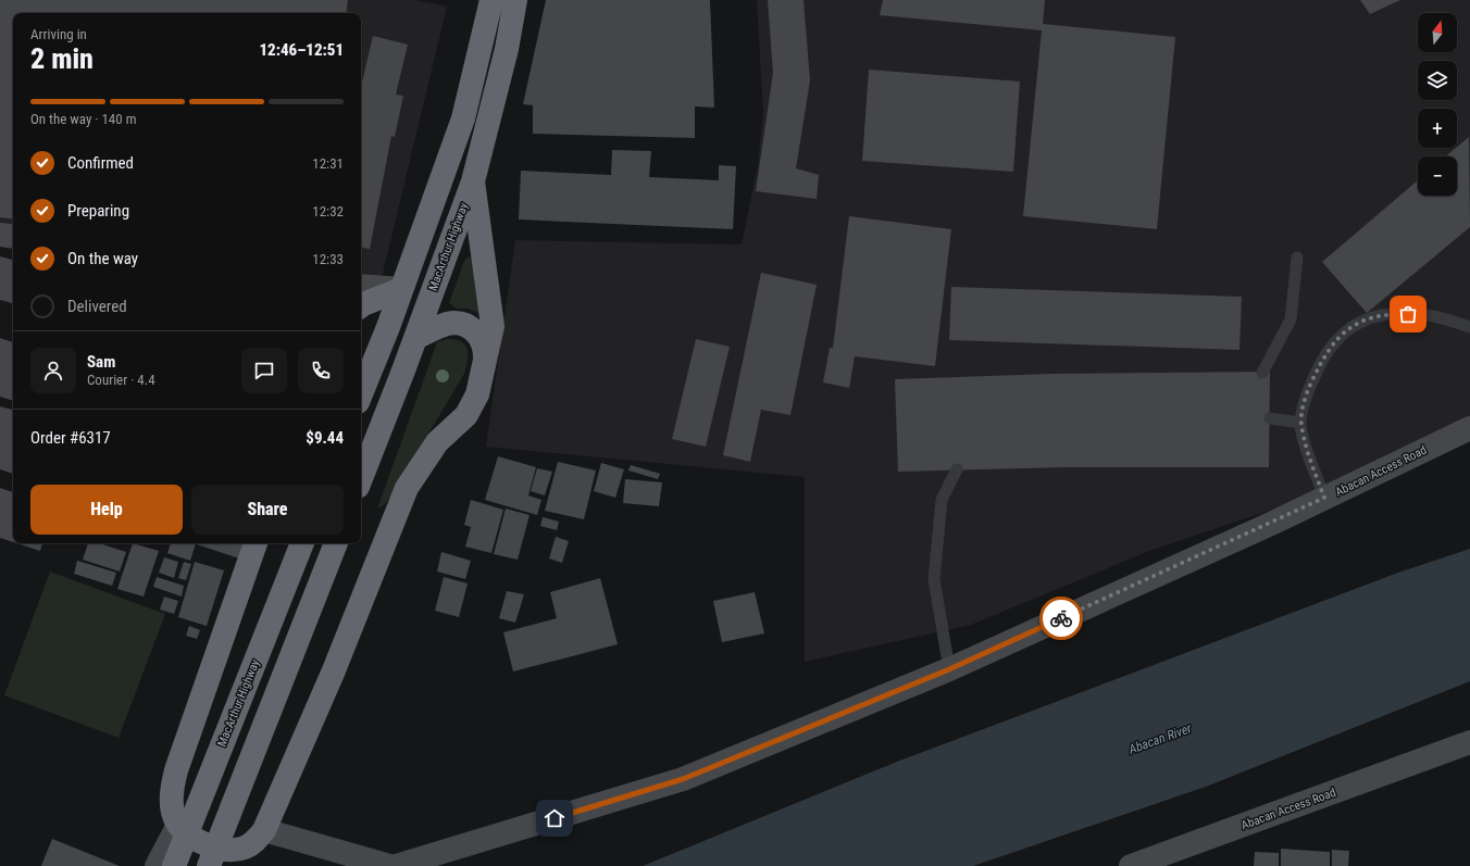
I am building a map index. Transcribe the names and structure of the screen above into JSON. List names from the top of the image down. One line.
{"streets":{"highway":["MacArthur Highway"],"street":["Abacan Access Road"]},"water":["Abacan River"],"north":"top","page":{"map_buttons":["+","−"],"heading":["2 min","Arriving in","12:46–12:51"],"panel":["Sam","Courier · 4.4","Order #6317","$9.44"],"bar":"On the way · 140 m","list":[["Confirmed","12:31"],["Preparing","12:32"],["On the way","12:33"],"Delivered"],"buttons":["Help","Share"]}}
